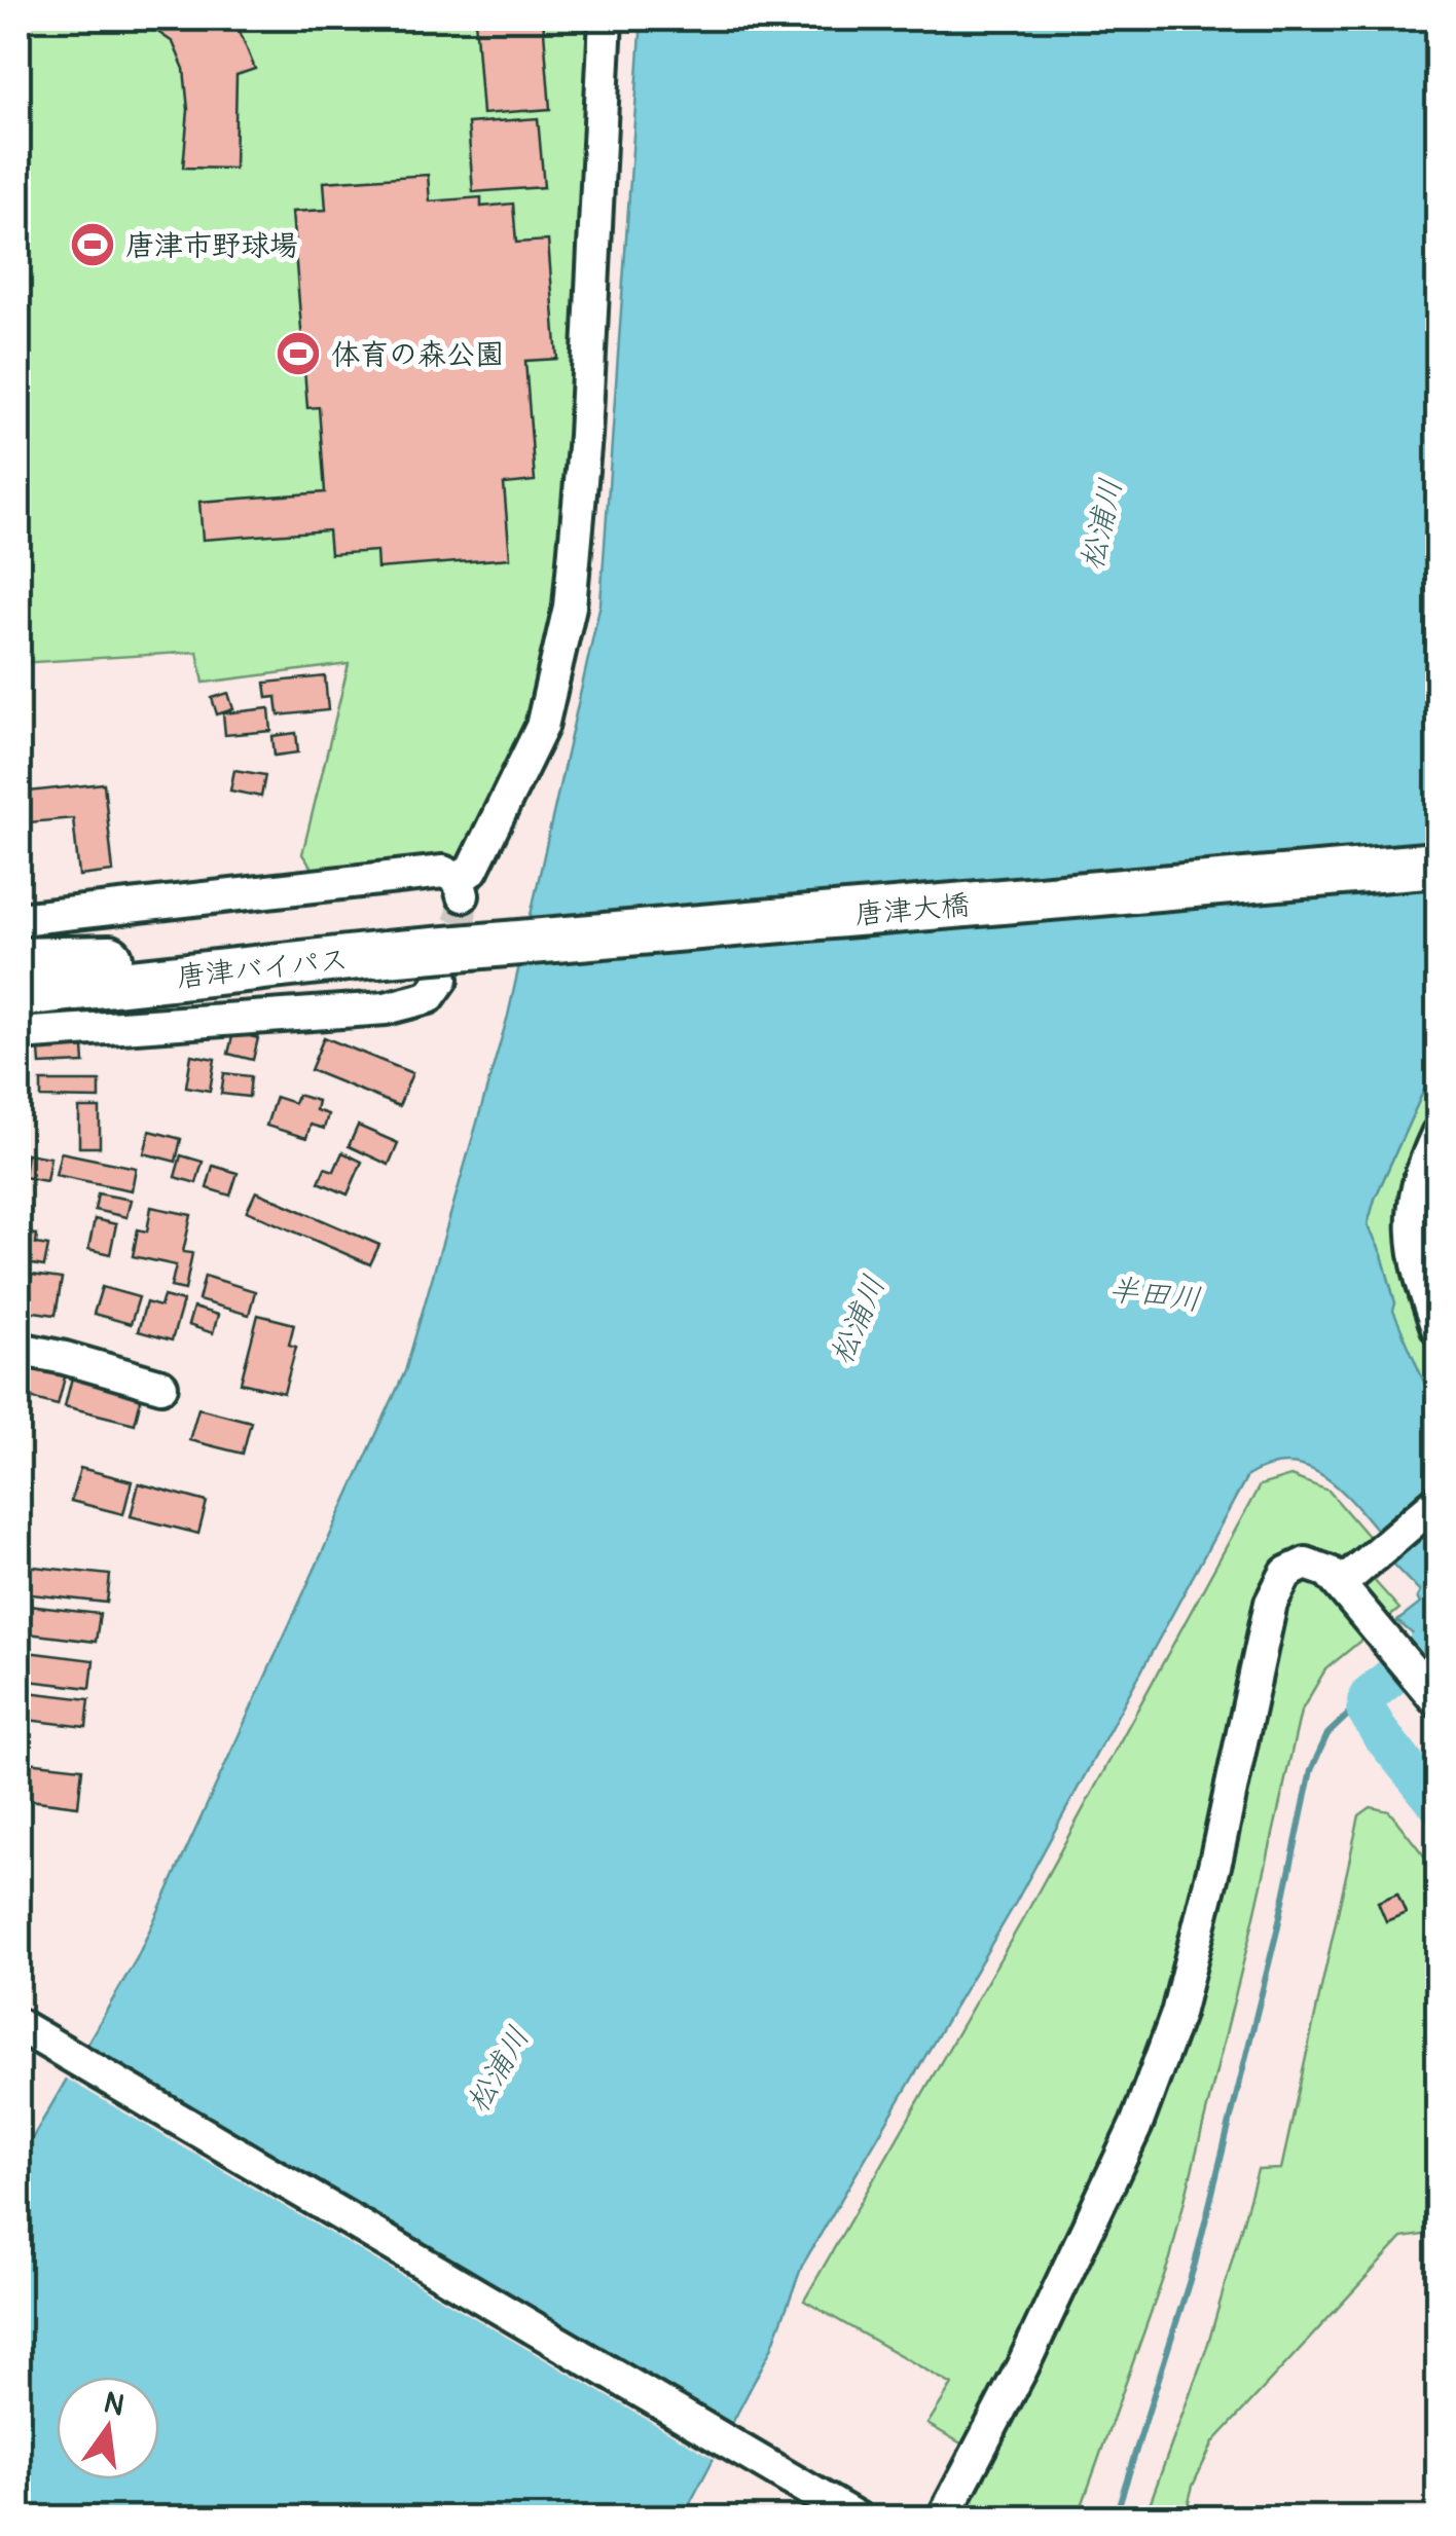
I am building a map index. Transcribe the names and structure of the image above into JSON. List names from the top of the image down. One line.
{"streets":{"highway":["唐津大橋","唐津バイパス"]},"crossings":[["唐津大橋","唐津バイパス"]],"water":["松浦川","半田川"],"places":{"sports":["唐津市野球場","体育の森公園"]},"north":"top"}
